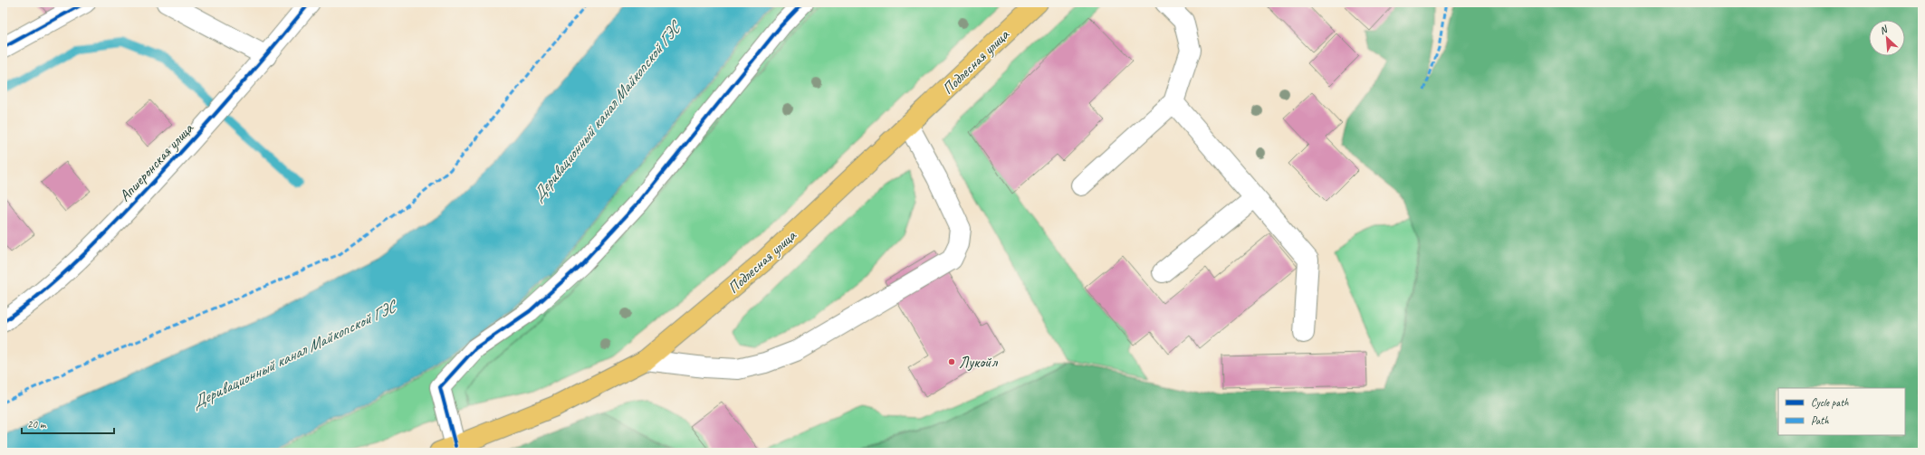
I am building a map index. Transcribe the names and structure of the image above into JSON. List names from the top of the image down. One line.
{"streets":{"main road":["Подлесная улица"],"street":["Апшеронская улица"]},"water":["Деривационный канал Майкопской ГЭС"],"places":["Лукойл"],"legend":["Cycle path","Path"],"scale_bar":"20 m","north":"top left"}
